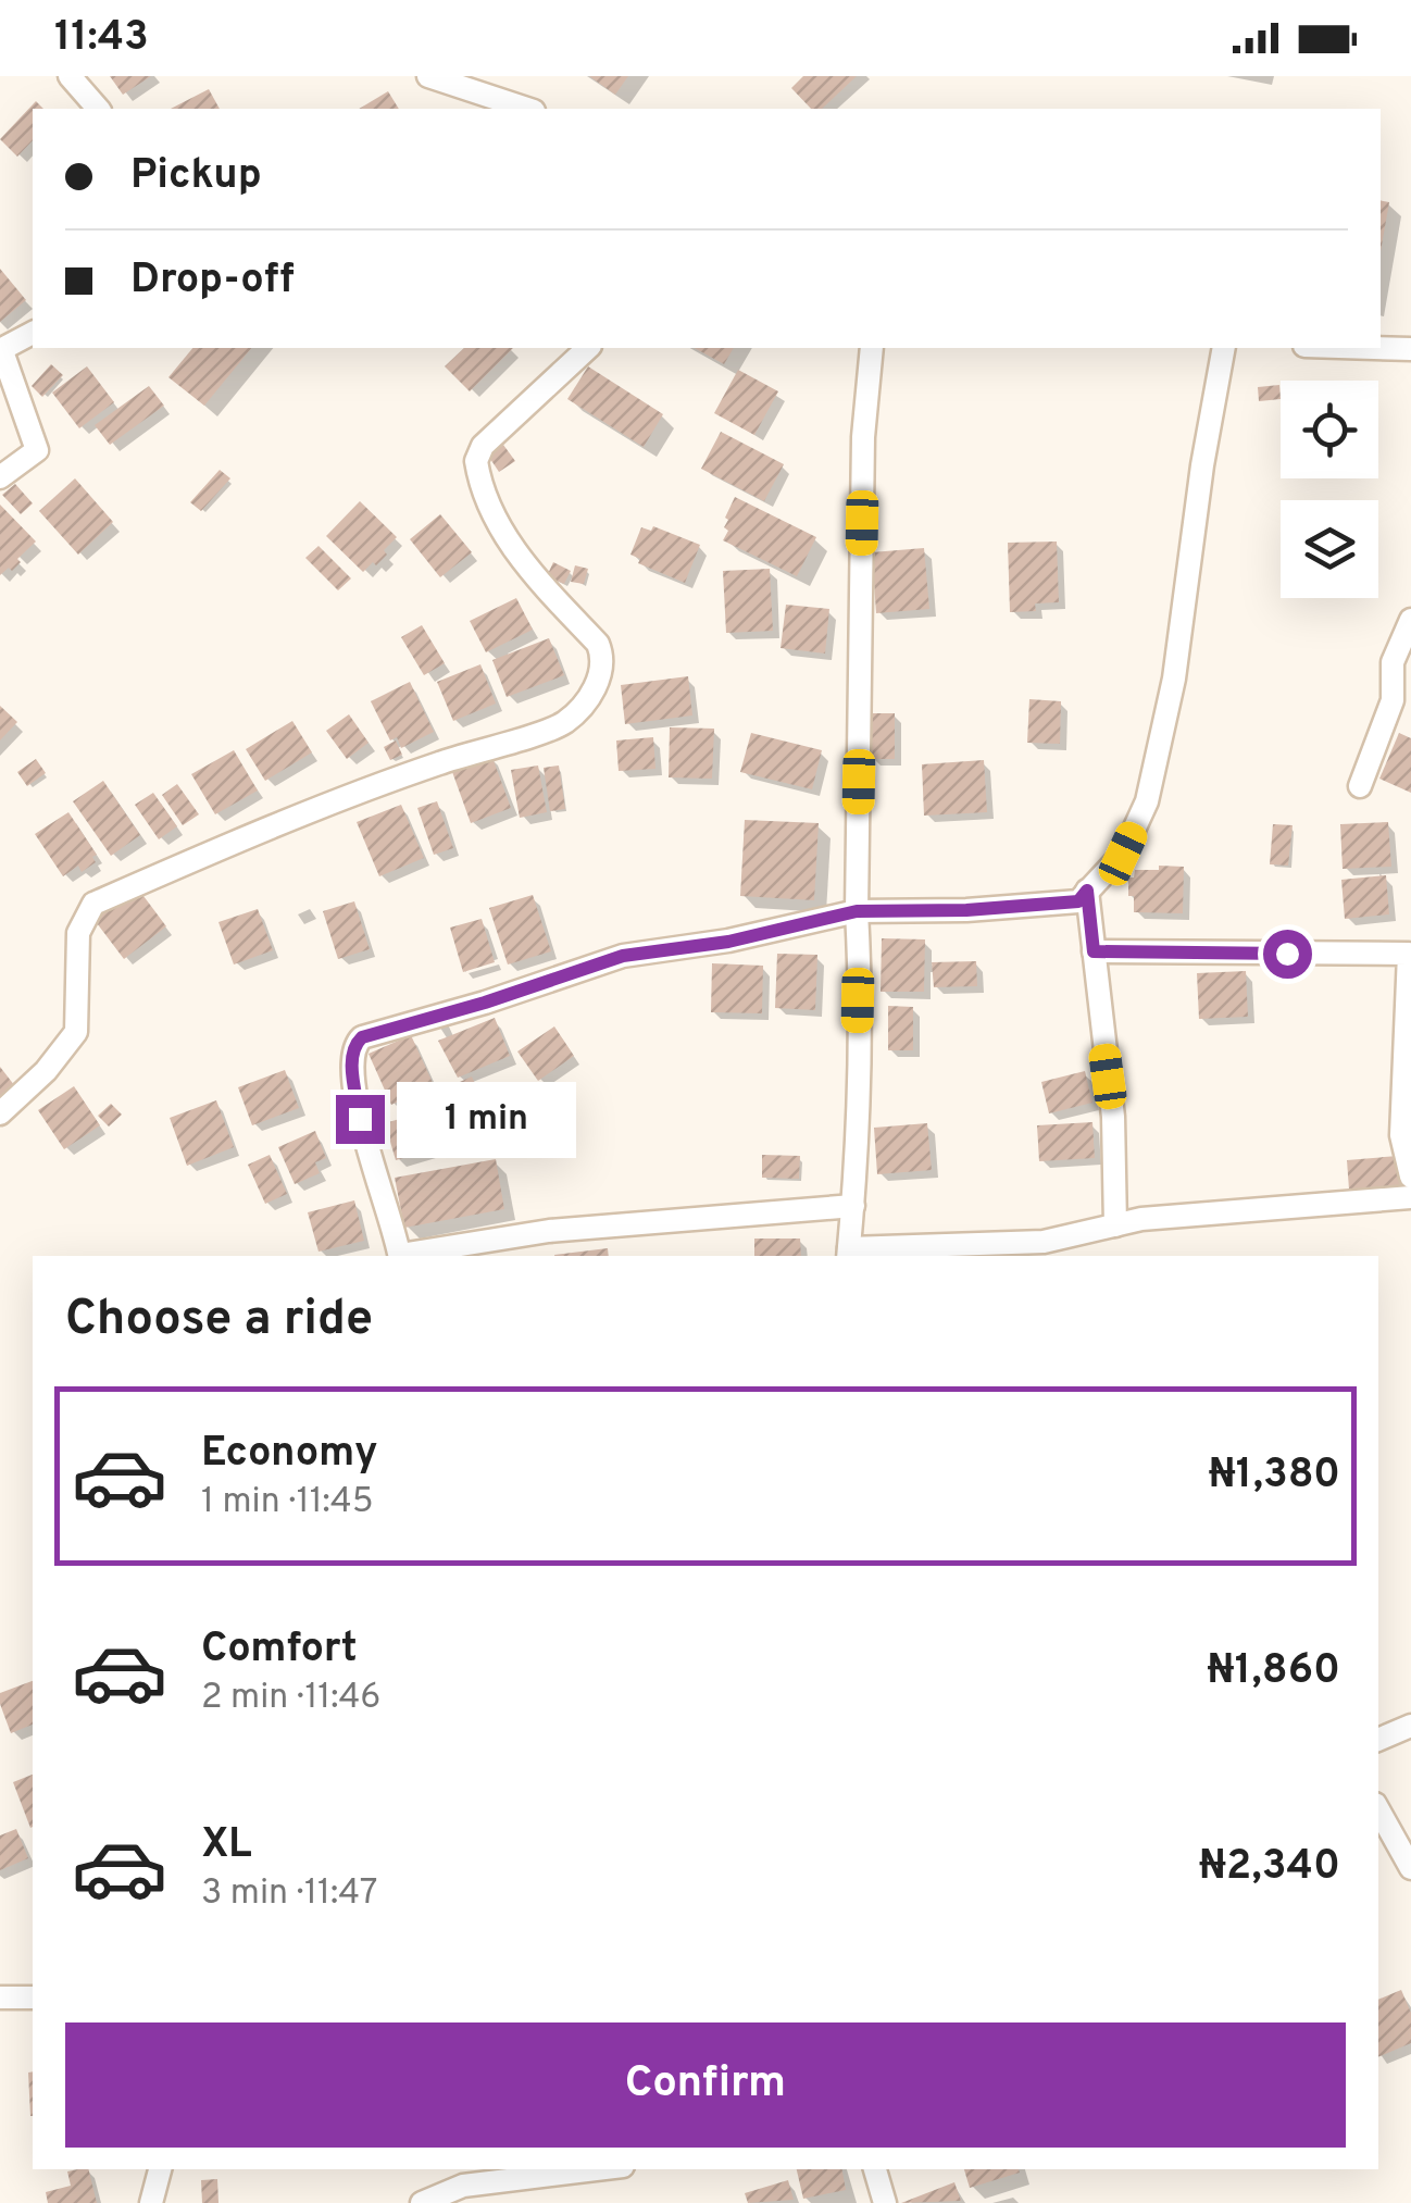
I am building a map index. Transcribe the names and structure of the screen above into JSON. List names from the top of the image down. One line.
{"page":{"status":"11:43","banner":["Pickup","Drop-off"],"bubble":"1 min","heading":"Choose a ride","list":[{"name":"Economy","note":"1 min · 11:45","value":"₦1,380"},{"name":"Comfort","note":"2 min · 11:46","value":"₦1,860"},{"name":"XL","note":"3 min · 11:47","value":"₦2,340"}],"buttons":"Confirm"}}
